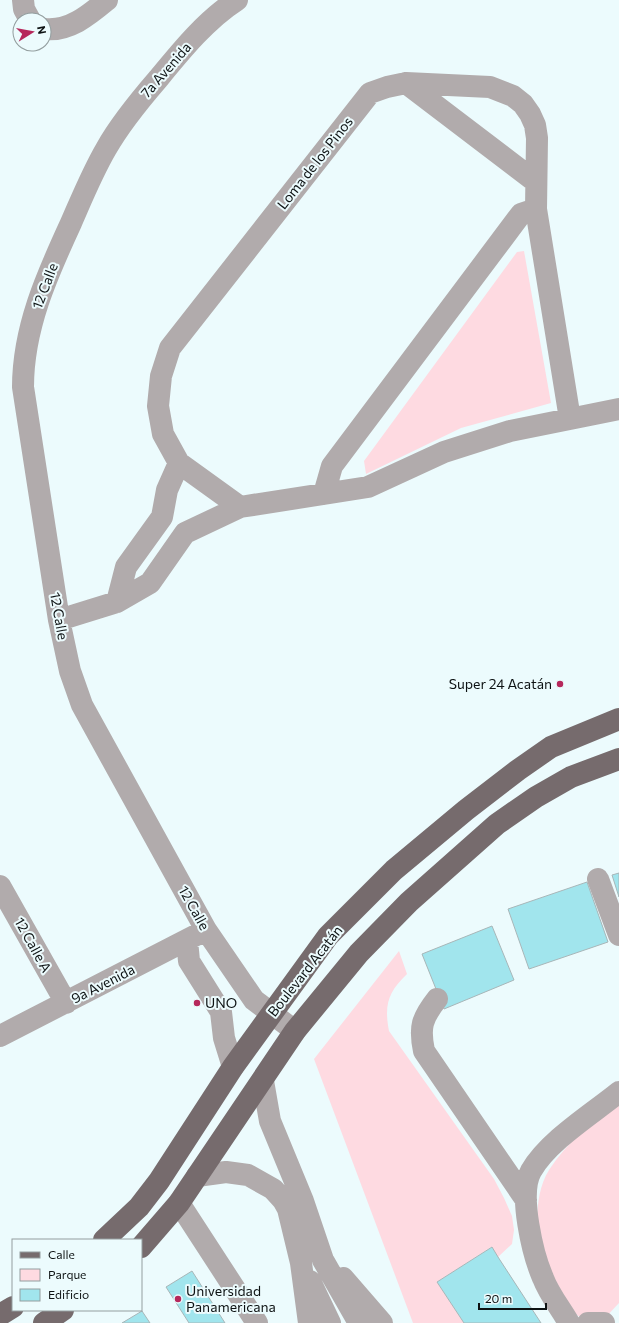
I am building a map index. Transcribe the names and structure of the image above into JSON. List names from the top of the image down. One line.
{"streets":{"main road":["Boulevard Acatán"],"street":["7a Avenida","Loma de los Pinos","12 Calle","12 Calle A","9a Avenida"]},"crossings":[["7a Avenida","12 Calle"],["12 Calle","Boulevard Acatán"],["12 Calle","9a Avenida"],["12 Calle A","9a Avenida"]],"places":["Super 24 Acatán","UNO","Universidad Panamericana"],"legend":["Calle","Parque","Edificio"],"scale_bar":"20 m","north":"right"}
